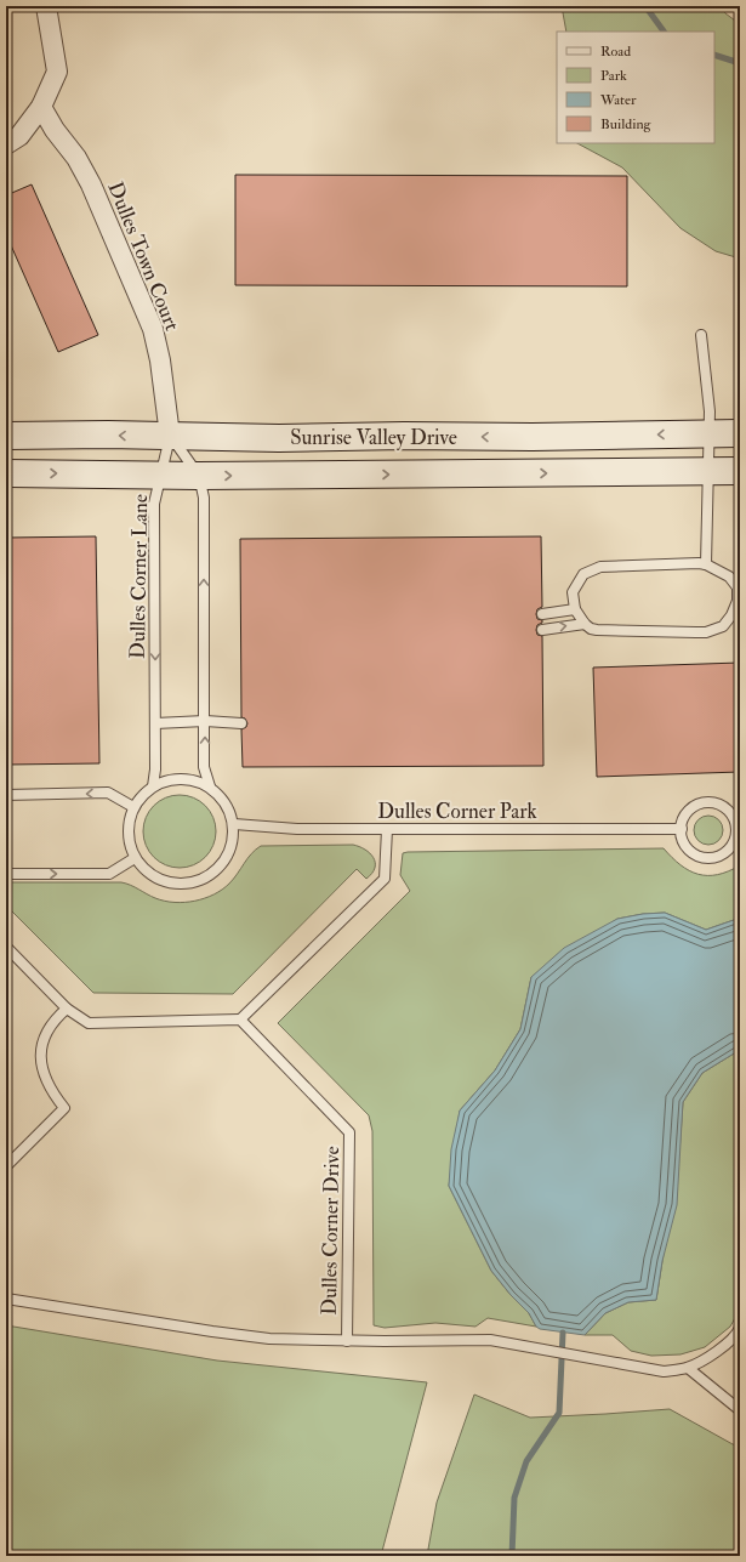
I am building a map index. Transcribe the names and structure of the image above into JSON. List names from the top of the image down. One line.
{"streets":{"main road":["Sunrise Valley Drive"],"street":["Dulles Town Court"],"lane":["Dulles Corner Lane","Dulles Corner Park","Dulles Corner Drive"]},"crossings":[["Dulles Town Court","Sunrise Valley Drive"],["Dulles Town Court","Dulles Corner Lane"],["Sunrise Valley Drive","Dulles Corner Lane"],["Dulles Corner Lane","Dulles Corner Park"]],"legend":["Road","Park","Water","Building"]}
